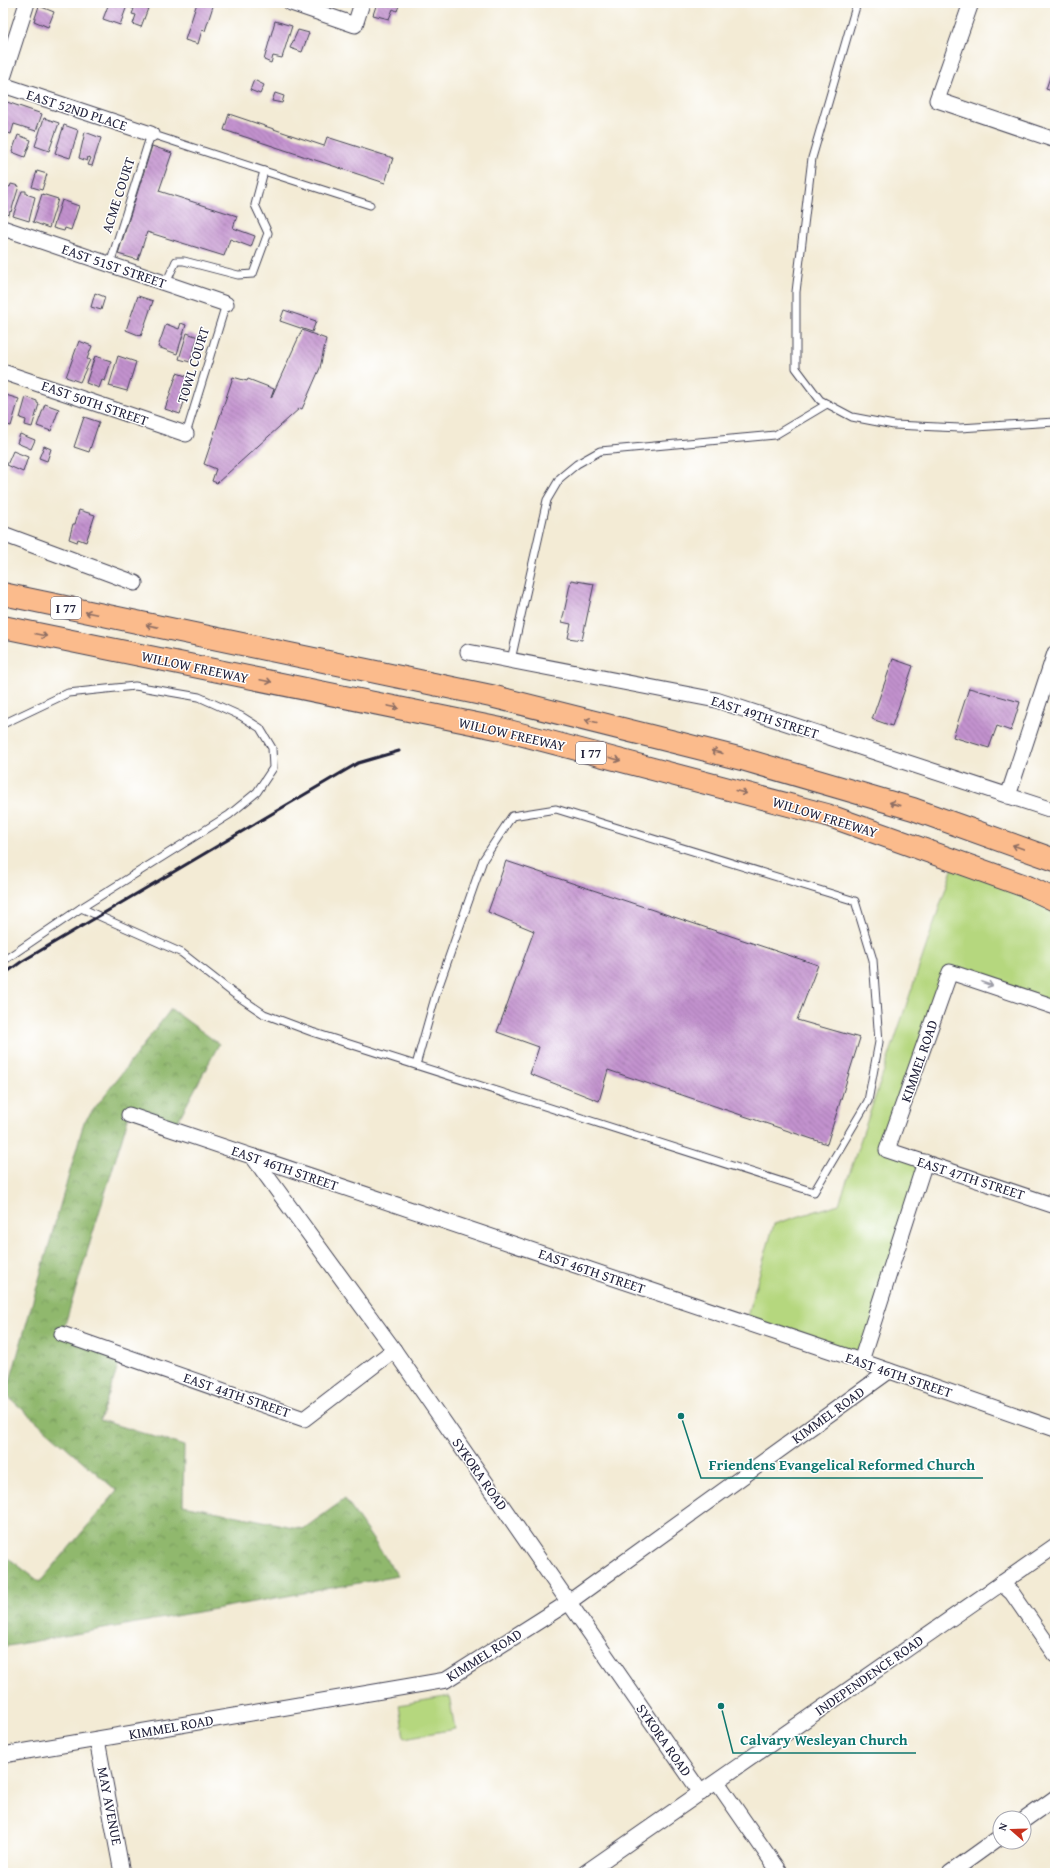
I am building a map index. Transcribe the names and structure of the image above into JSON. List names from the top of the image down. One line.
{"streets":{"highway":["I 77","WILLOW FREEWAY"],"street":["EAST 52ND PLACE","EAST 51ST STREET","EAST 50TH STREET","EAST 49TH STREET","KIMMEL ROAD","EAST 46TH STREET","EAST 47TH STREET","EAST 44TH STREET","SYKORA ROAD","INDEPENDENCE ROAD","MAY AVENUE"],"lane":["ACME COURT","TOWL COURT"]},"crossings":[["EAST 52ND PLACE","ACME COURT"],["ACME COURT","EAST 51ST STREET"],["EAST 51ST STREET","TOWL COURT"],["TOWL COURT","EAST 50TH STREET"],["KIMMEL ROAD","EAST 46TH STREET"],["KIMMEL ROAD","EAST 47TH STREET"],["KIMMEL ROAD","SYKORA ROAD"],["KIMMEL ROAD","MAY AVENUE"],["EAST 46TH STREET","SYKORA ROAD"],["EAST 44TH STREET","SYKORA ROAD"],["SYKORA ROAD","INDEPENDENCE ROAD"]],"places":["Friendens Evangelical Reformed Church","Calvary Wesleyan Church"],"north":"left"}
